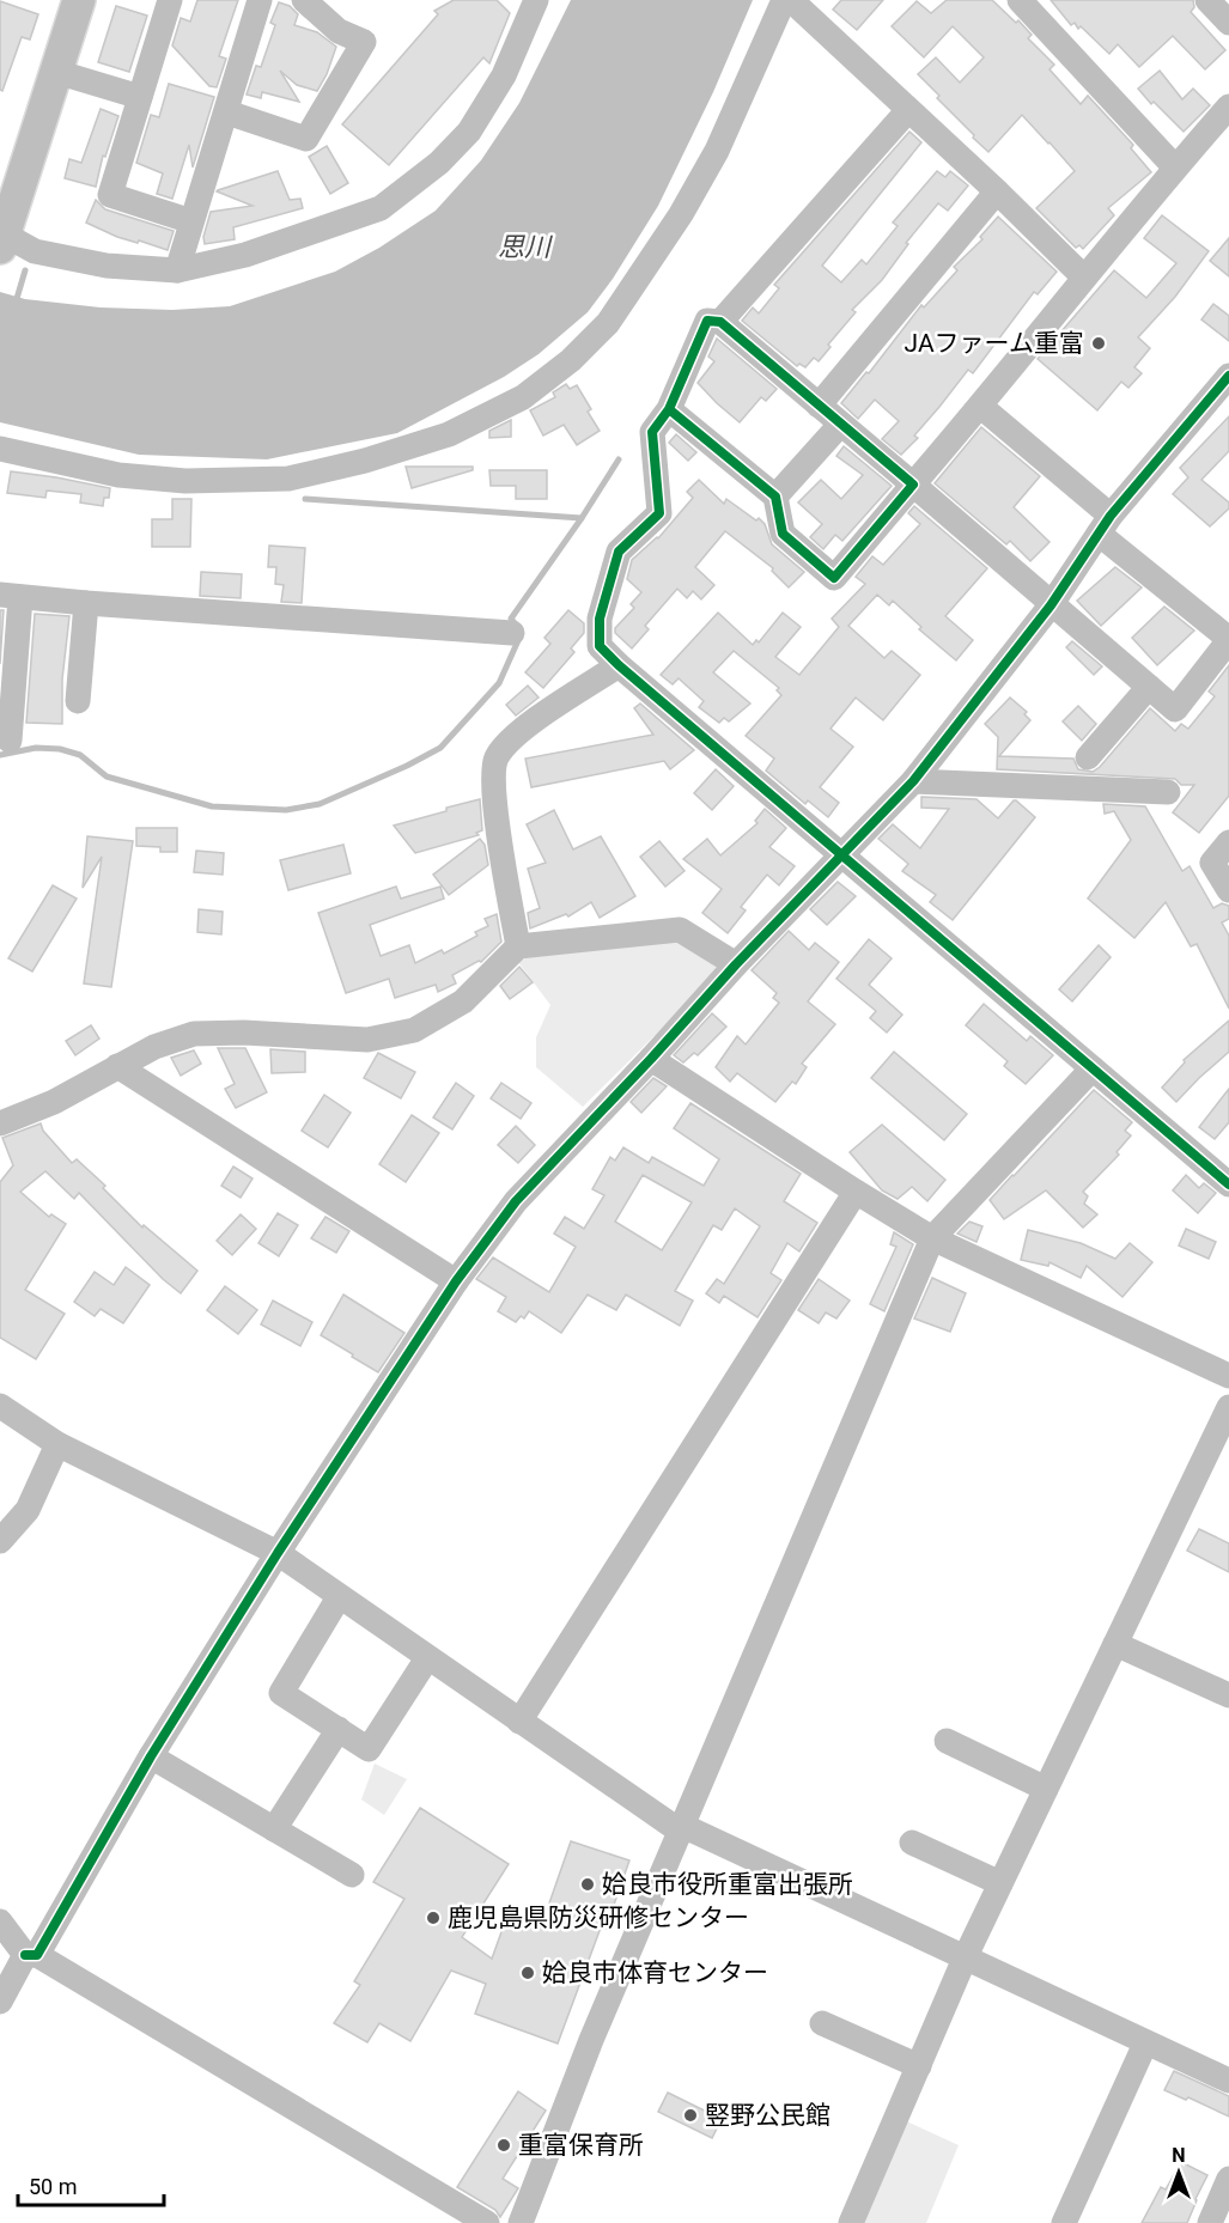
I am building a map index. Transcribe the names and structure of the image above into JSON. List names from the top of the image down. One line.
{"water":["思川"],"places":["JAファーム重富","姶良市役所重富出張所","鹿児島県防災研修センター","姶良市体育センター","竪野公民館","重富保育所"],"scale_bar":"50 m","north":"top"}
